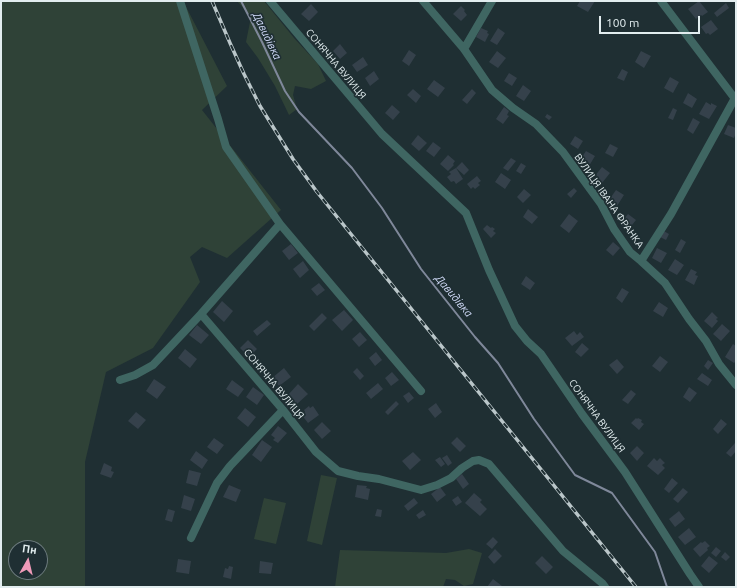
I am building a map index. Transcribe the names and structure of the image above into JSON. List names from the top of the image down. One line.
{"streets":{"street":["СОНЯЧНА ВУЛИЦЯ","ВУЛИЦЯ ІВАНА ФРАНКА"]},"water":["Давидівка"],"scale_bar":"100 m","north":"top"}
